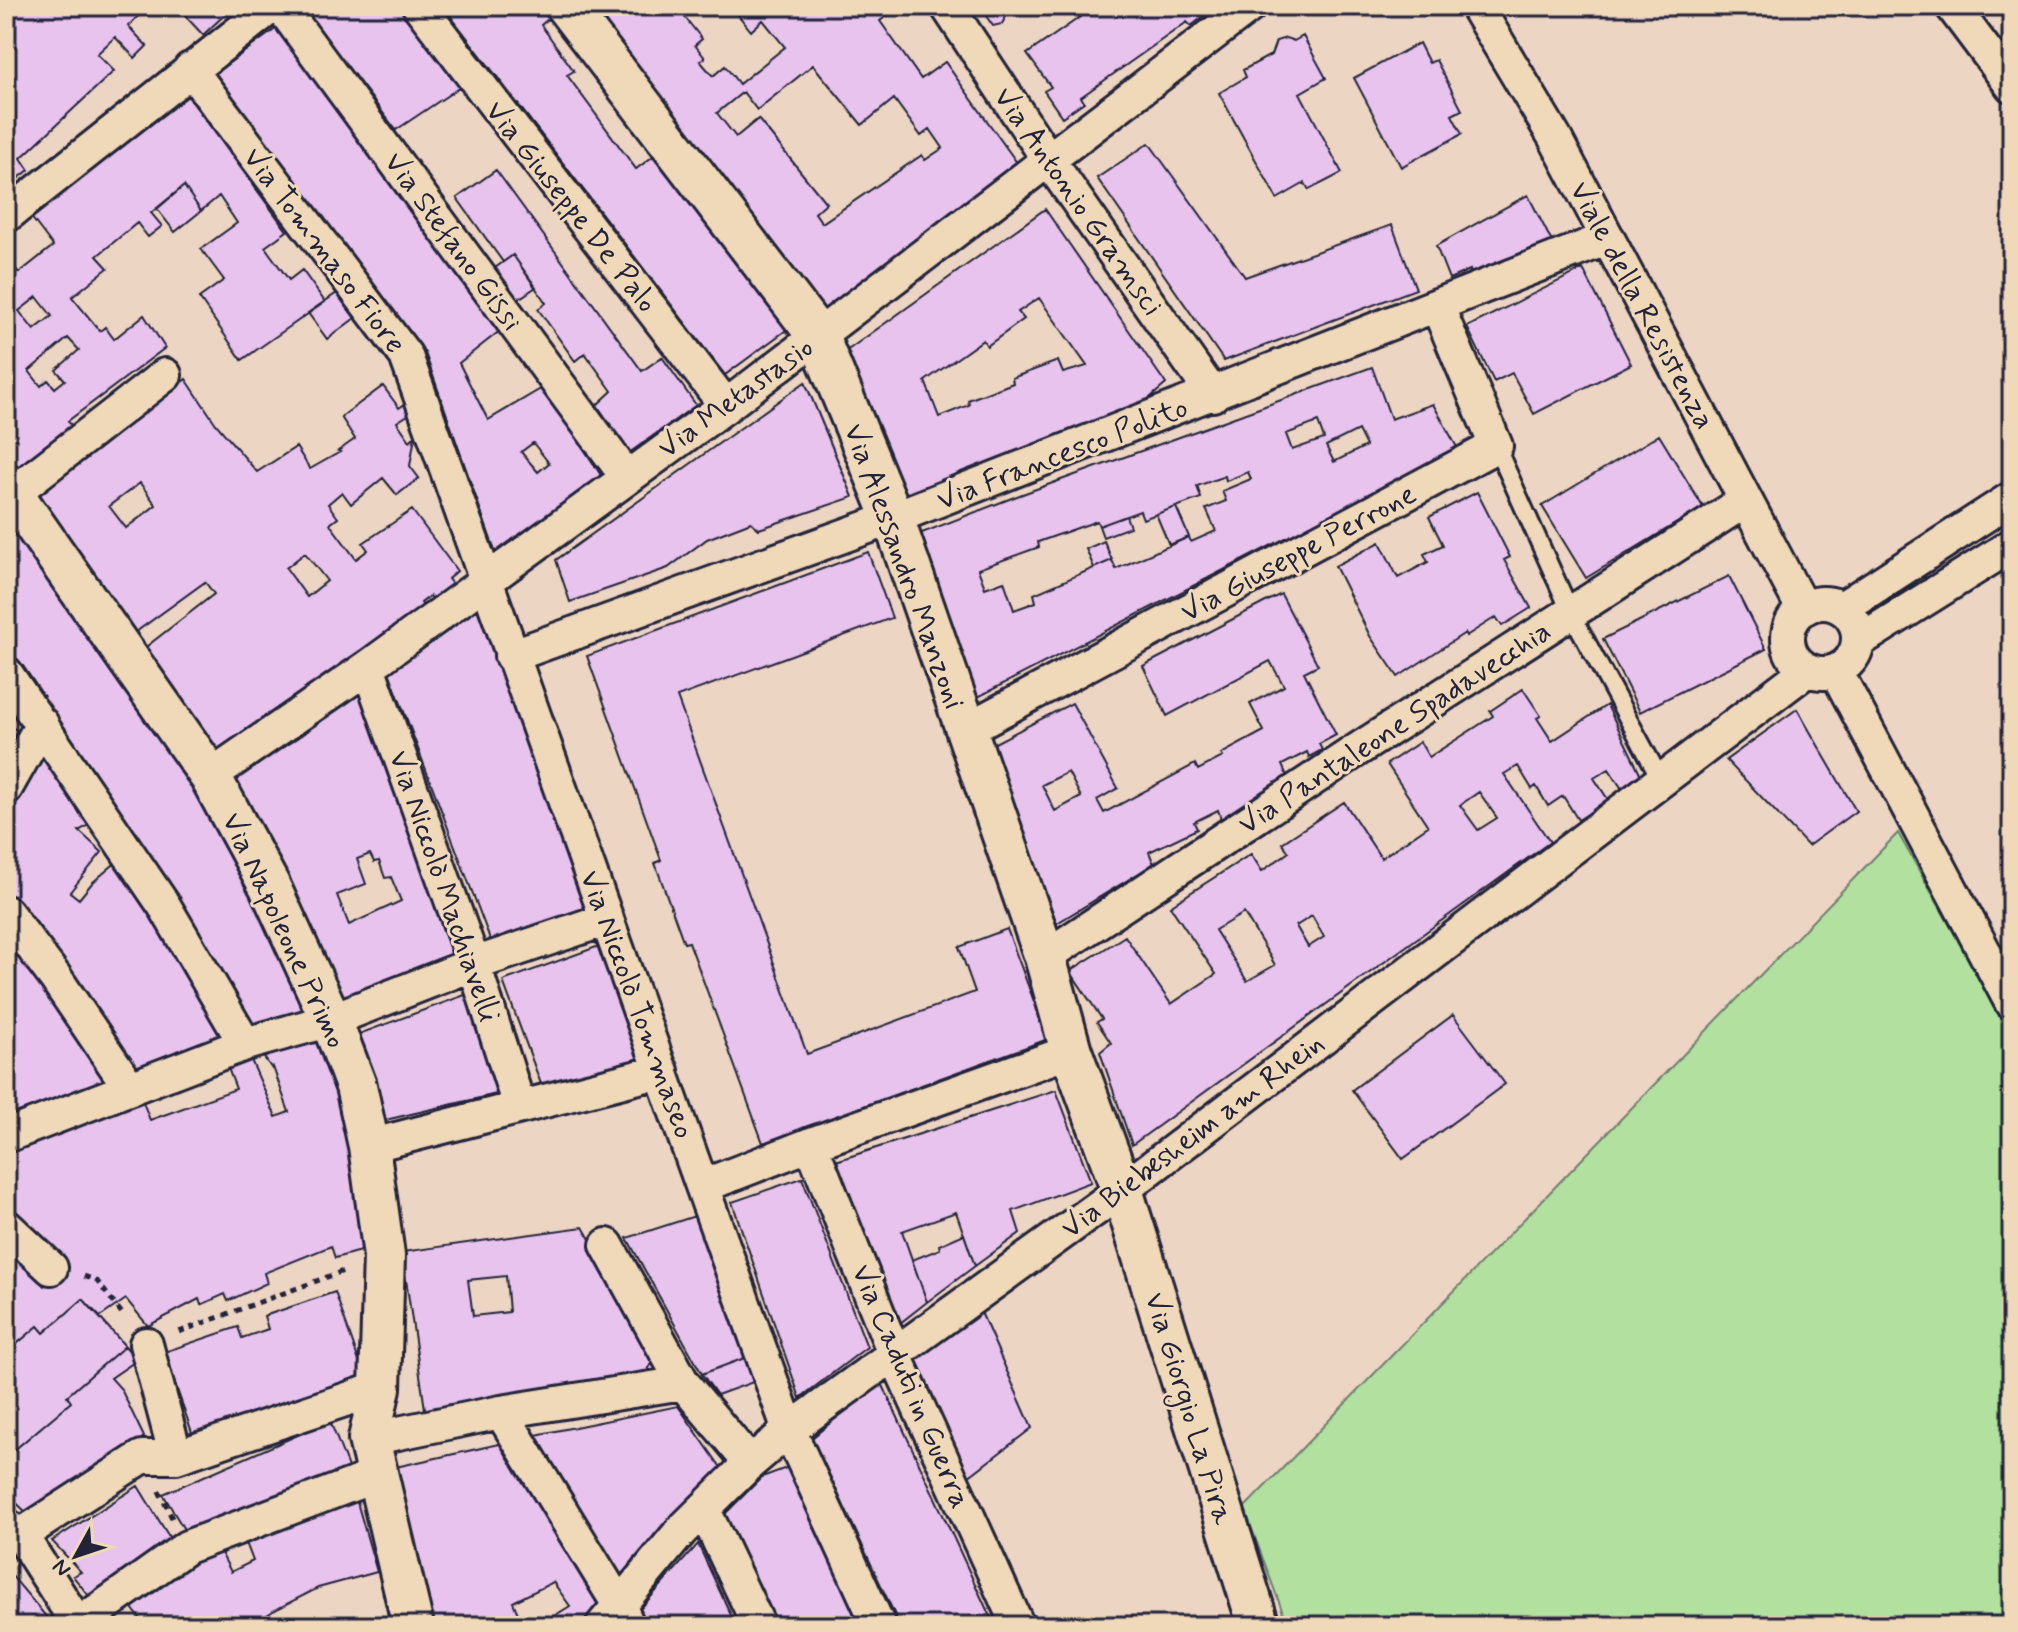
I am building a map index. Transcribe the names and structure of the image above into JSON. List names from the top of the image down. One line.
{"streets":{"street":["Via Antonio Gramsci","Via Giuseppe De Palo","Via Stefano Gissi","Via Tommaso Fiore","Viale della Resistenza","Via Metastasio","Via Francesco Polito","Via Giuseppe Perrone","Via Alessandro Manzoni","Via Pantaleone Spadavecchia","Via Niccolò Machiavelli","Via Napoleone Primo","Via Niccolò Tommaseo","Via Biebesheim am Rhein","Via Caduti in Guerra","Via Giorgio La Pira"]},"crossings":[["Via Antonio Gramsci","Via Metastasio"],["Via Antonio Gramsci","Via Francesco Polito"],["Via Giuseppe De Palo","Via Metastasio"],["Via Stefano Gissi","Via Metastasio"],["Via Tommaso Fiore","Via Metastasio"],["Via Tommaso Fiore","Via Niccolò Tommaseo"],["Viale della Resistenza","Via Francesco Polito"],["Viale della Resistenza","Via Pantaleone Spadavecchia"],["Viale della Resistenza","Via Biebesheim am Rhein"],["Via Metastasio","Via Alessandro Manzoni"],["Via Metastasio","Via Niccolò Machiavelli"],["Via Metastasio","Via Napoleone Primo"],["Via Metastasio","Via Niccolò Tommaseo"],["Via Francesco Polito","Via Alessandro Manzoni"],["Via Francesco Polito","Via Niccolò Tommaseo"],["Via Giuseppe Perrone","Via Alessandro Manzoni"],["Via Alessandro Manzoni","Via Pantaleone Spadavecchia"],["Via Alessandro Manzoni","Via Biebesheim am Rhein"],["Via Alessandro Manzoni","Via Giorgio La Pira"],["Via Niccolò Tommaseo","Via Biebesheim am Rhein"],["Via Biebesheim am Rhein","Via Caduti in Guerra"],["Via Biebesheim am Rhein","Via Giorgio La Pira"]],"north":"bottom left"}
